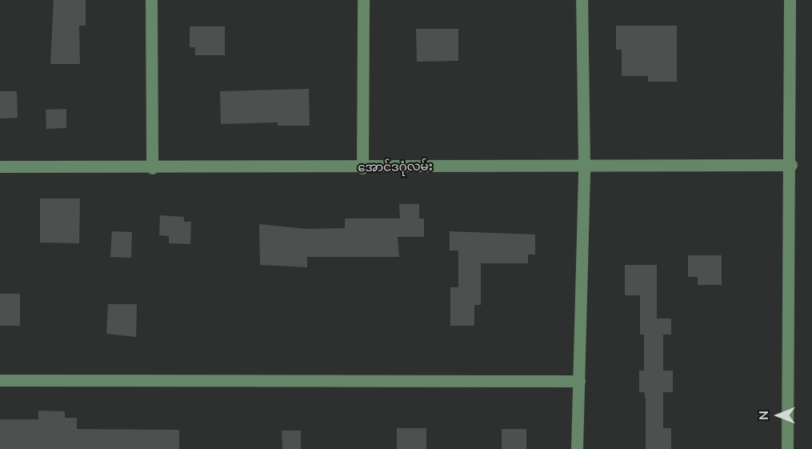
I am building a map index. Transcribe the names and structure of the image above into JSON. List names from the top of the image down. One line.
{"streets":{"street":["အောင်ဒဂုံလမ်း"]},"north":"left"}
